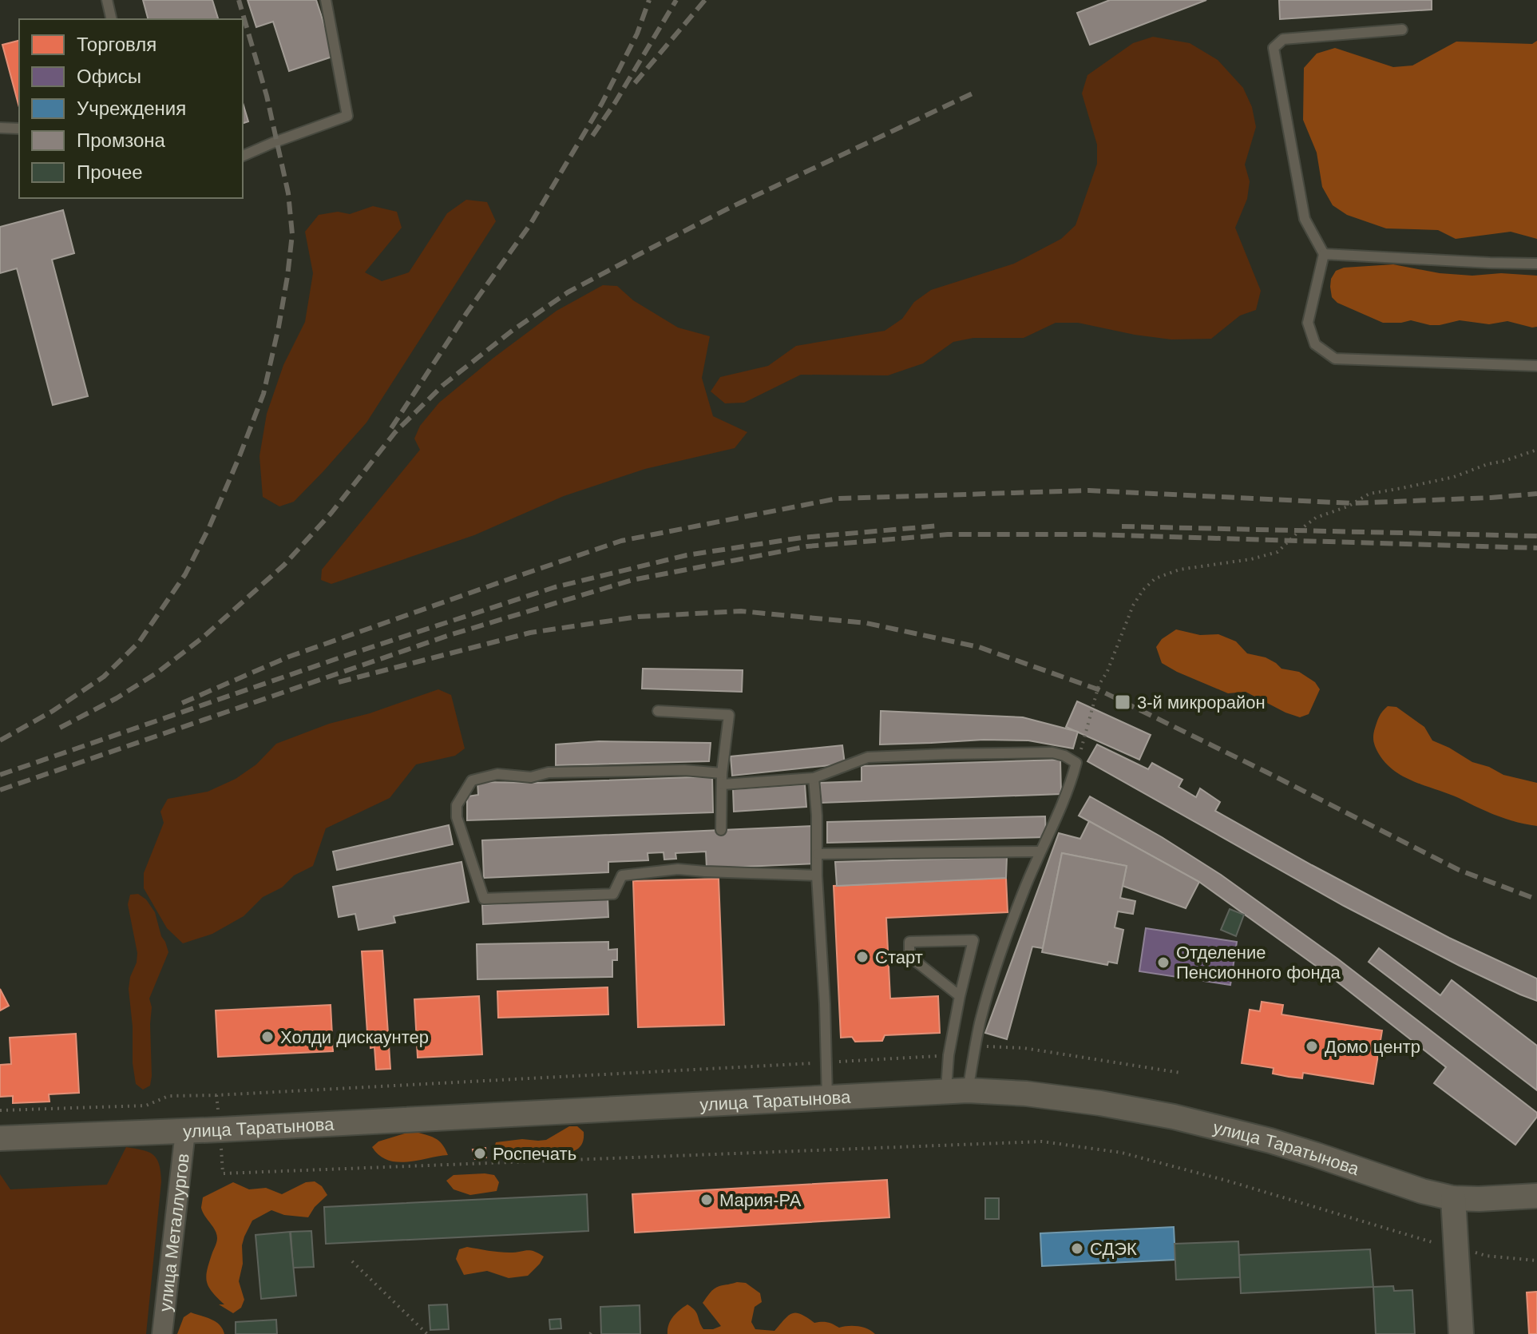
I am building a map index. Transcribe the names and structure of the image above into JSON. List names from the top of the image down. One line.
{"streets":{"street":["улица Таратынова","улица Металлургов"]},"crossings":[["улица Таратынова","улица Металлургов"]],"places":{"transit":["3-й микрорайон"],"other":["Старт","Отделение Пенсионного фонда","Холди дискаунтер","Домо центр","Роспечать","Мария-РА","СДЭК"]},"legend":["Торговля","Офисы","Учреждения","Промзона","Прочее"]}
